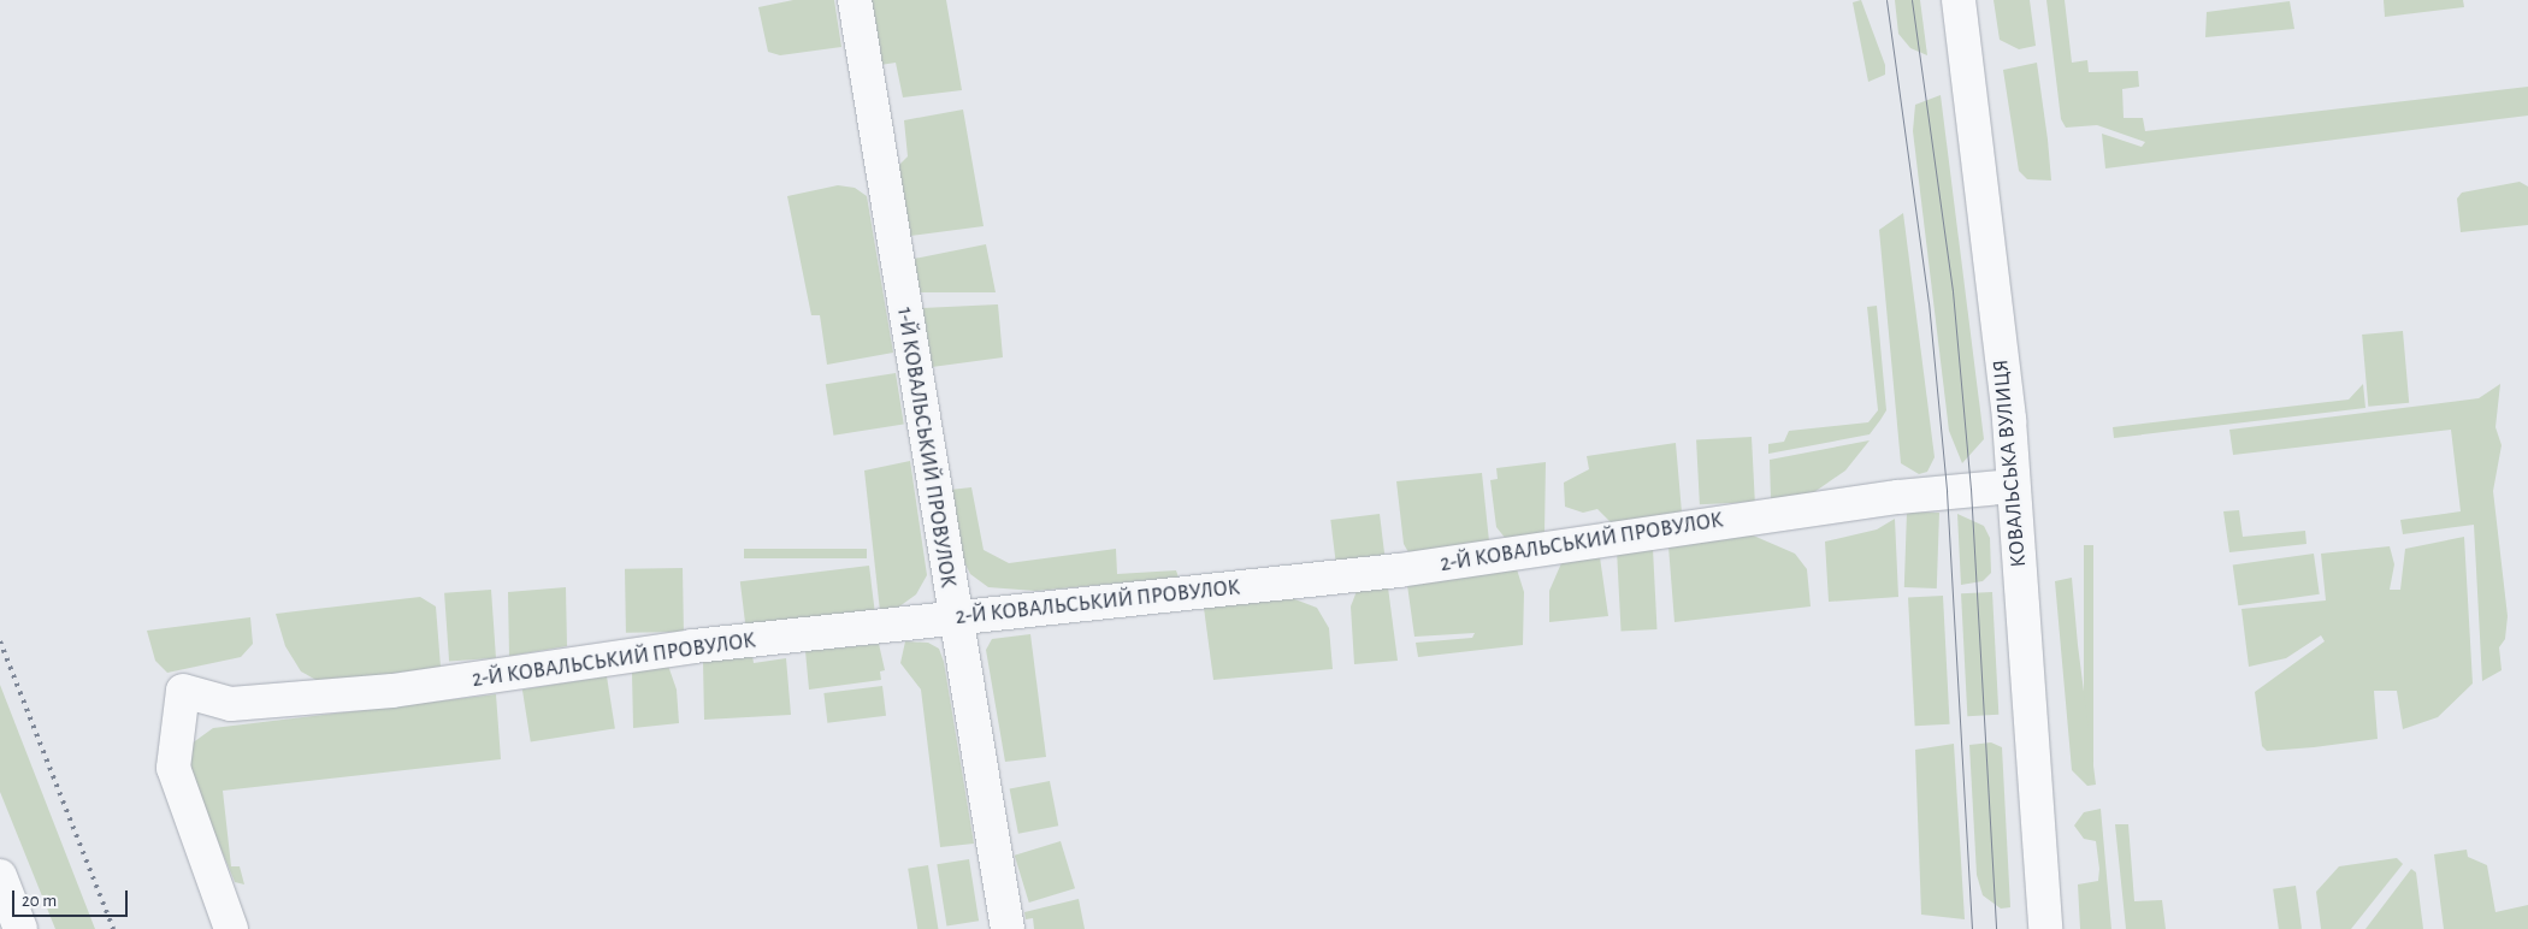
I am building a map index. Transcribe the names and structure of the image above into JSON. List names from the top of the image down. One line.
{"streets":{"street":["1-Й КОВАЛЬСЬКИЙ ПРОВУЛОК","КОВАЛЬСЬКА ВУЛИЦЯ","2-Й КОВАЛЬСЬКИЙ ПРОВУЛОК"]},"crossings":[["1-Й КОВАЛЬСЬКИЙ ПРОВУЛОК","2-Й КОВАЛЬСЬКИЙ ПРОВУЛОК"],["КОВАЛЬСЬКА ВУЛИЦЯ","2-Й КОВАЛЬСЬКИЙ ПРОВУЛОК"]],"scale_bar":"20 m"}
